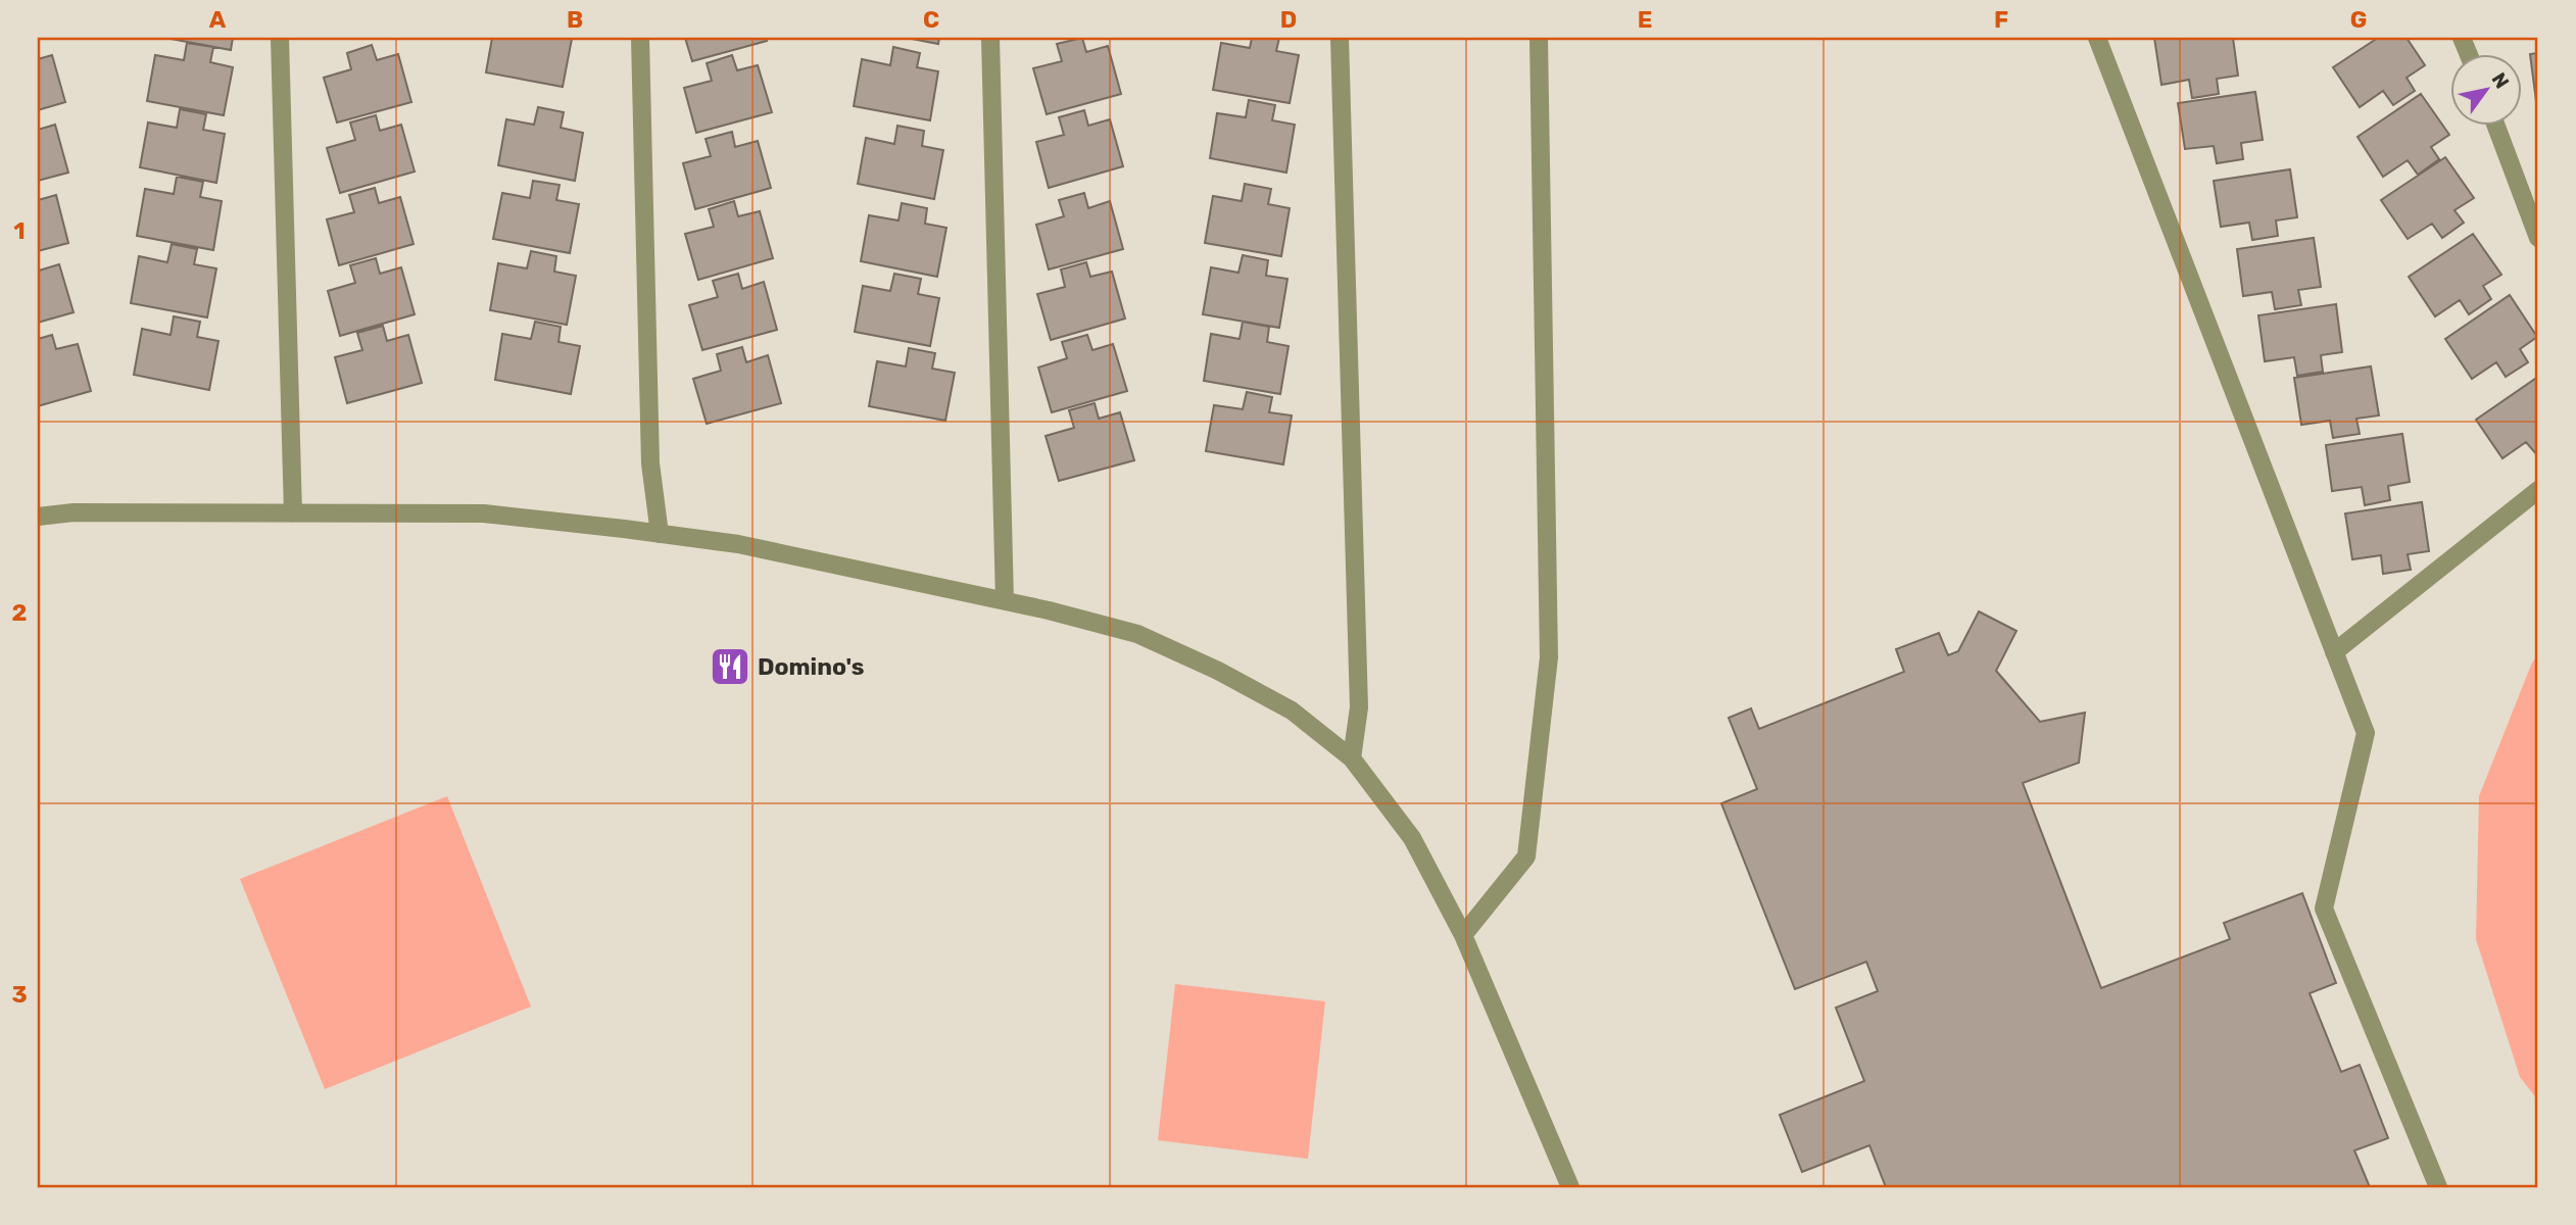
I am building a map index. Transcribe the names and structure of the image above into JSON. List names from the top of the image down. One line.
{"places":{"restaurant":["Domino's"]},"north":"top right","grid":{"columns":["A","B","C","D","E","F","G"],"rows":["1","2","3"]}}
